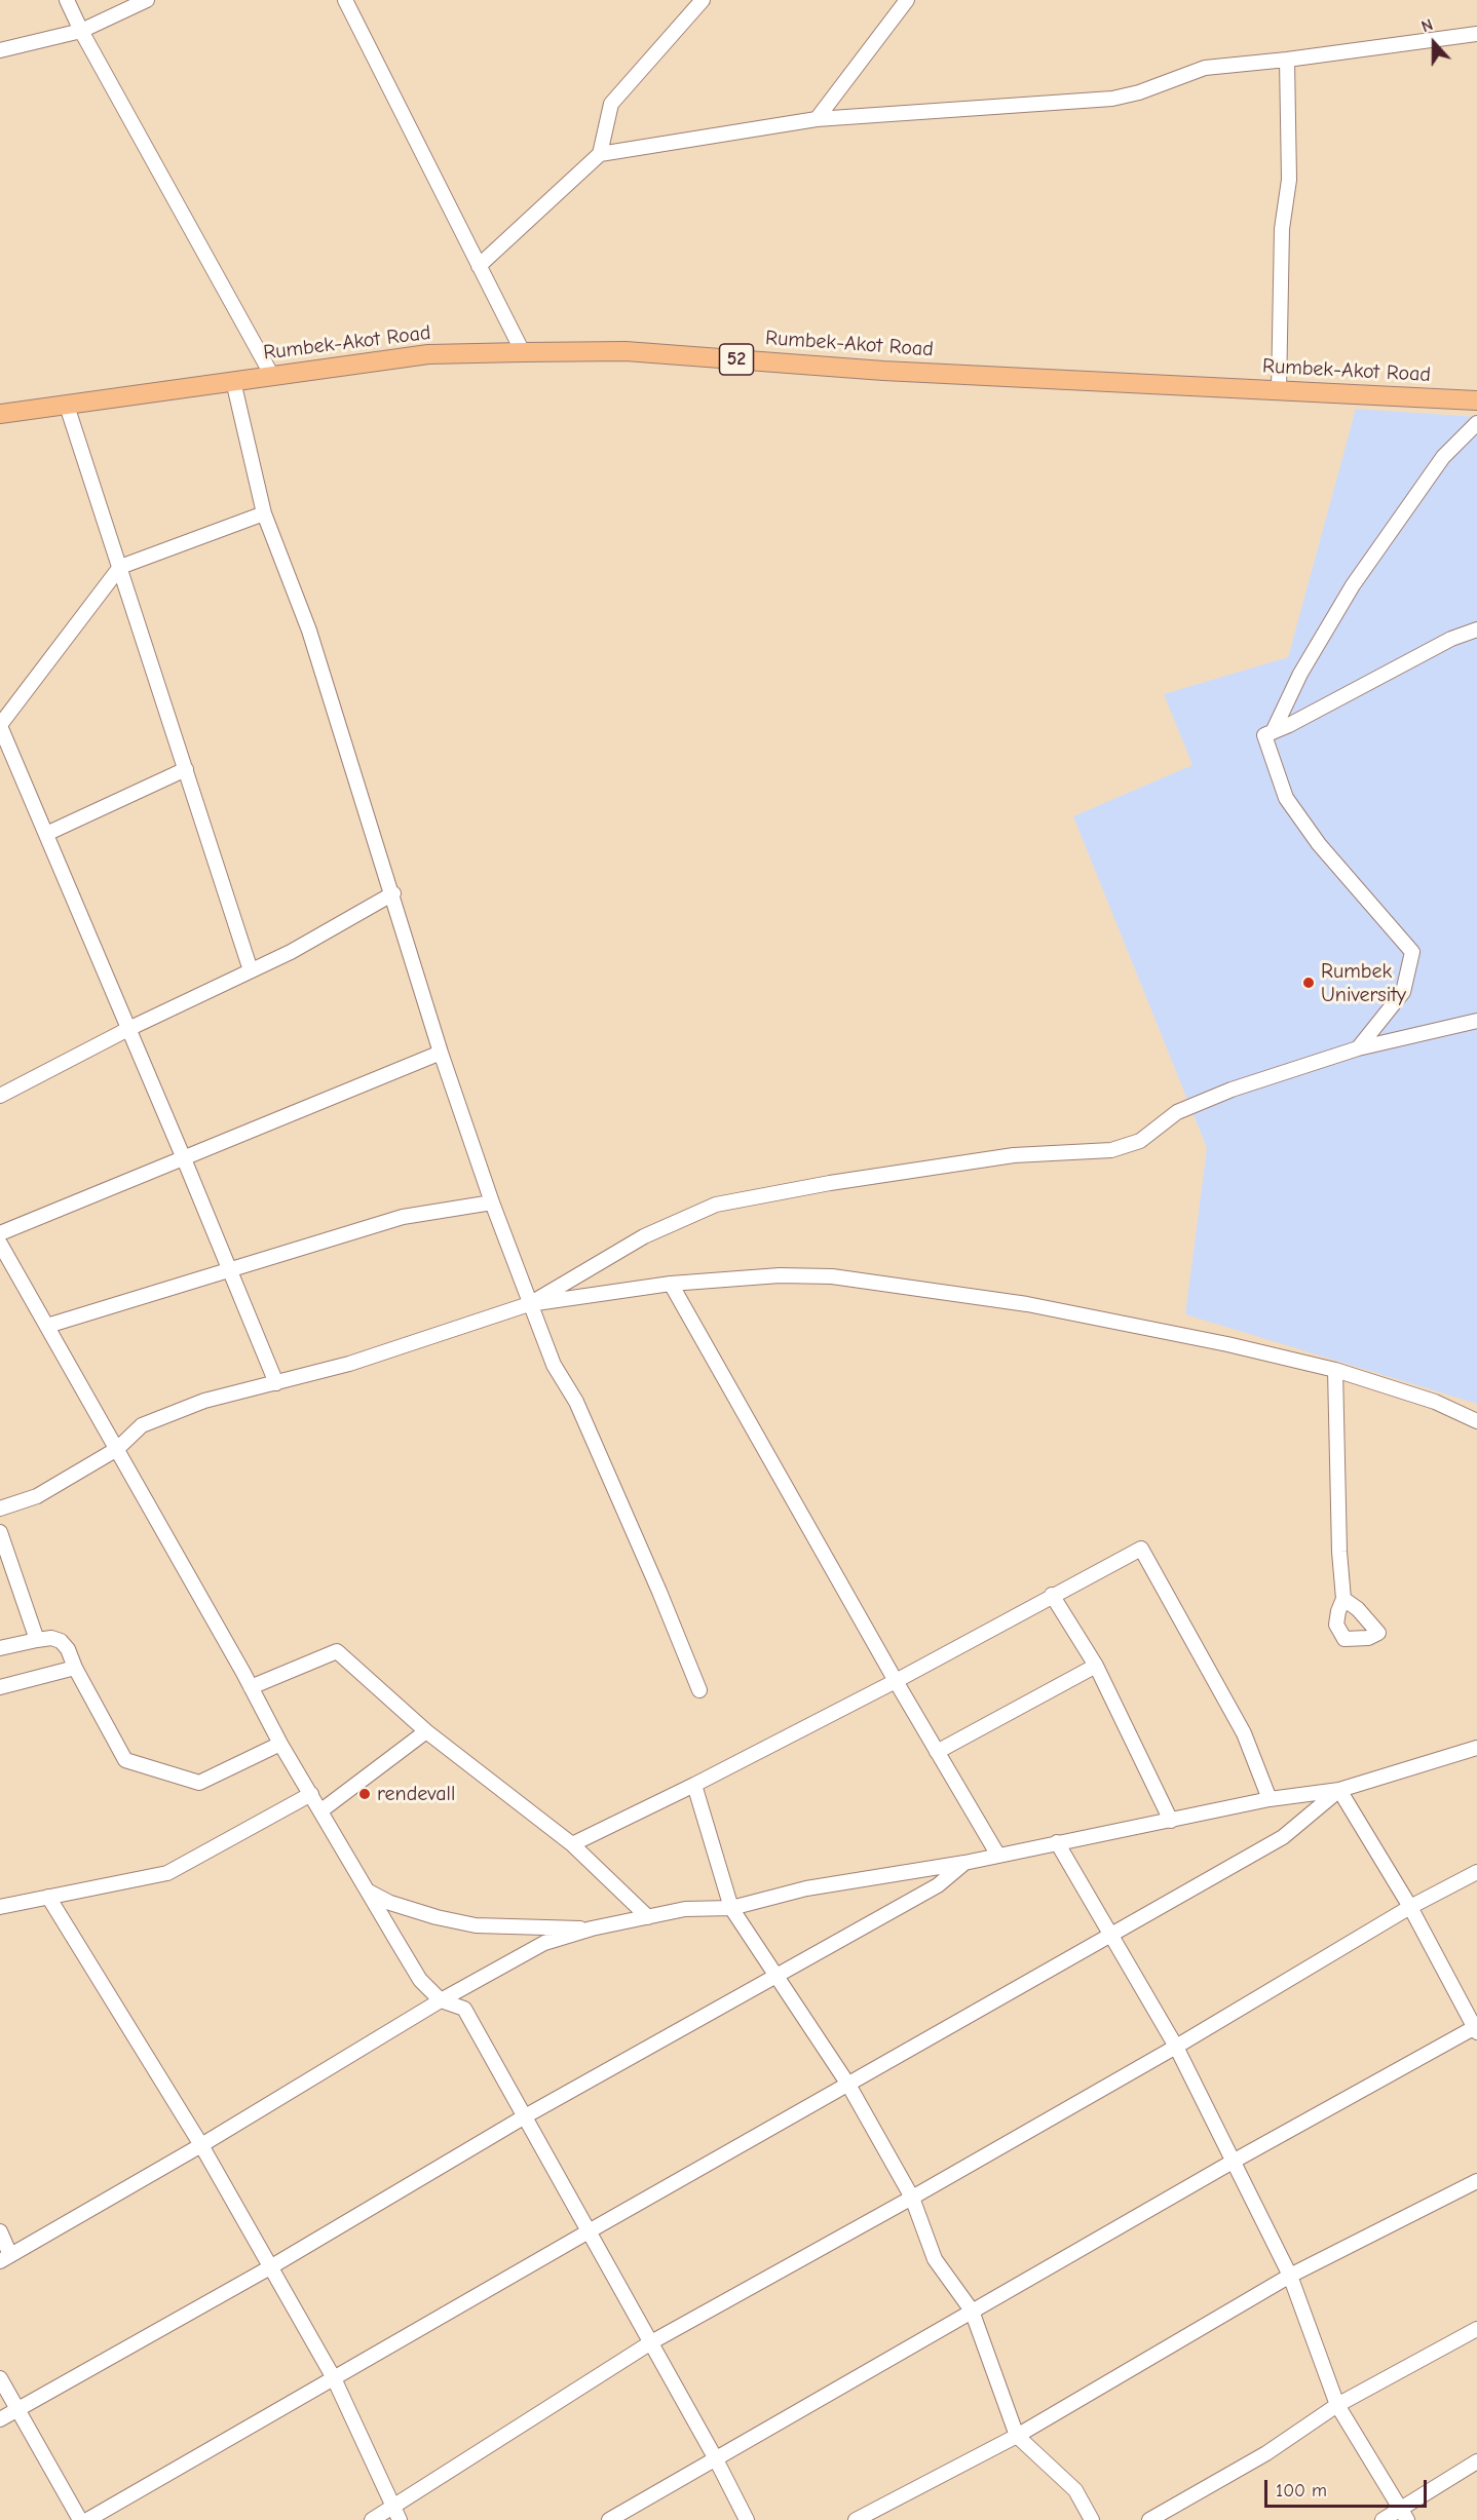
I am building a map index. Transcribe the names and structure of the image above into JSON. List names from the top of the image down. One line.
{"streets":{"main road":["Rumbek-Akot Road","52"]},"places":["Rumbek University","rendevall"],"scale_bar":"100 m","north":"top"}
